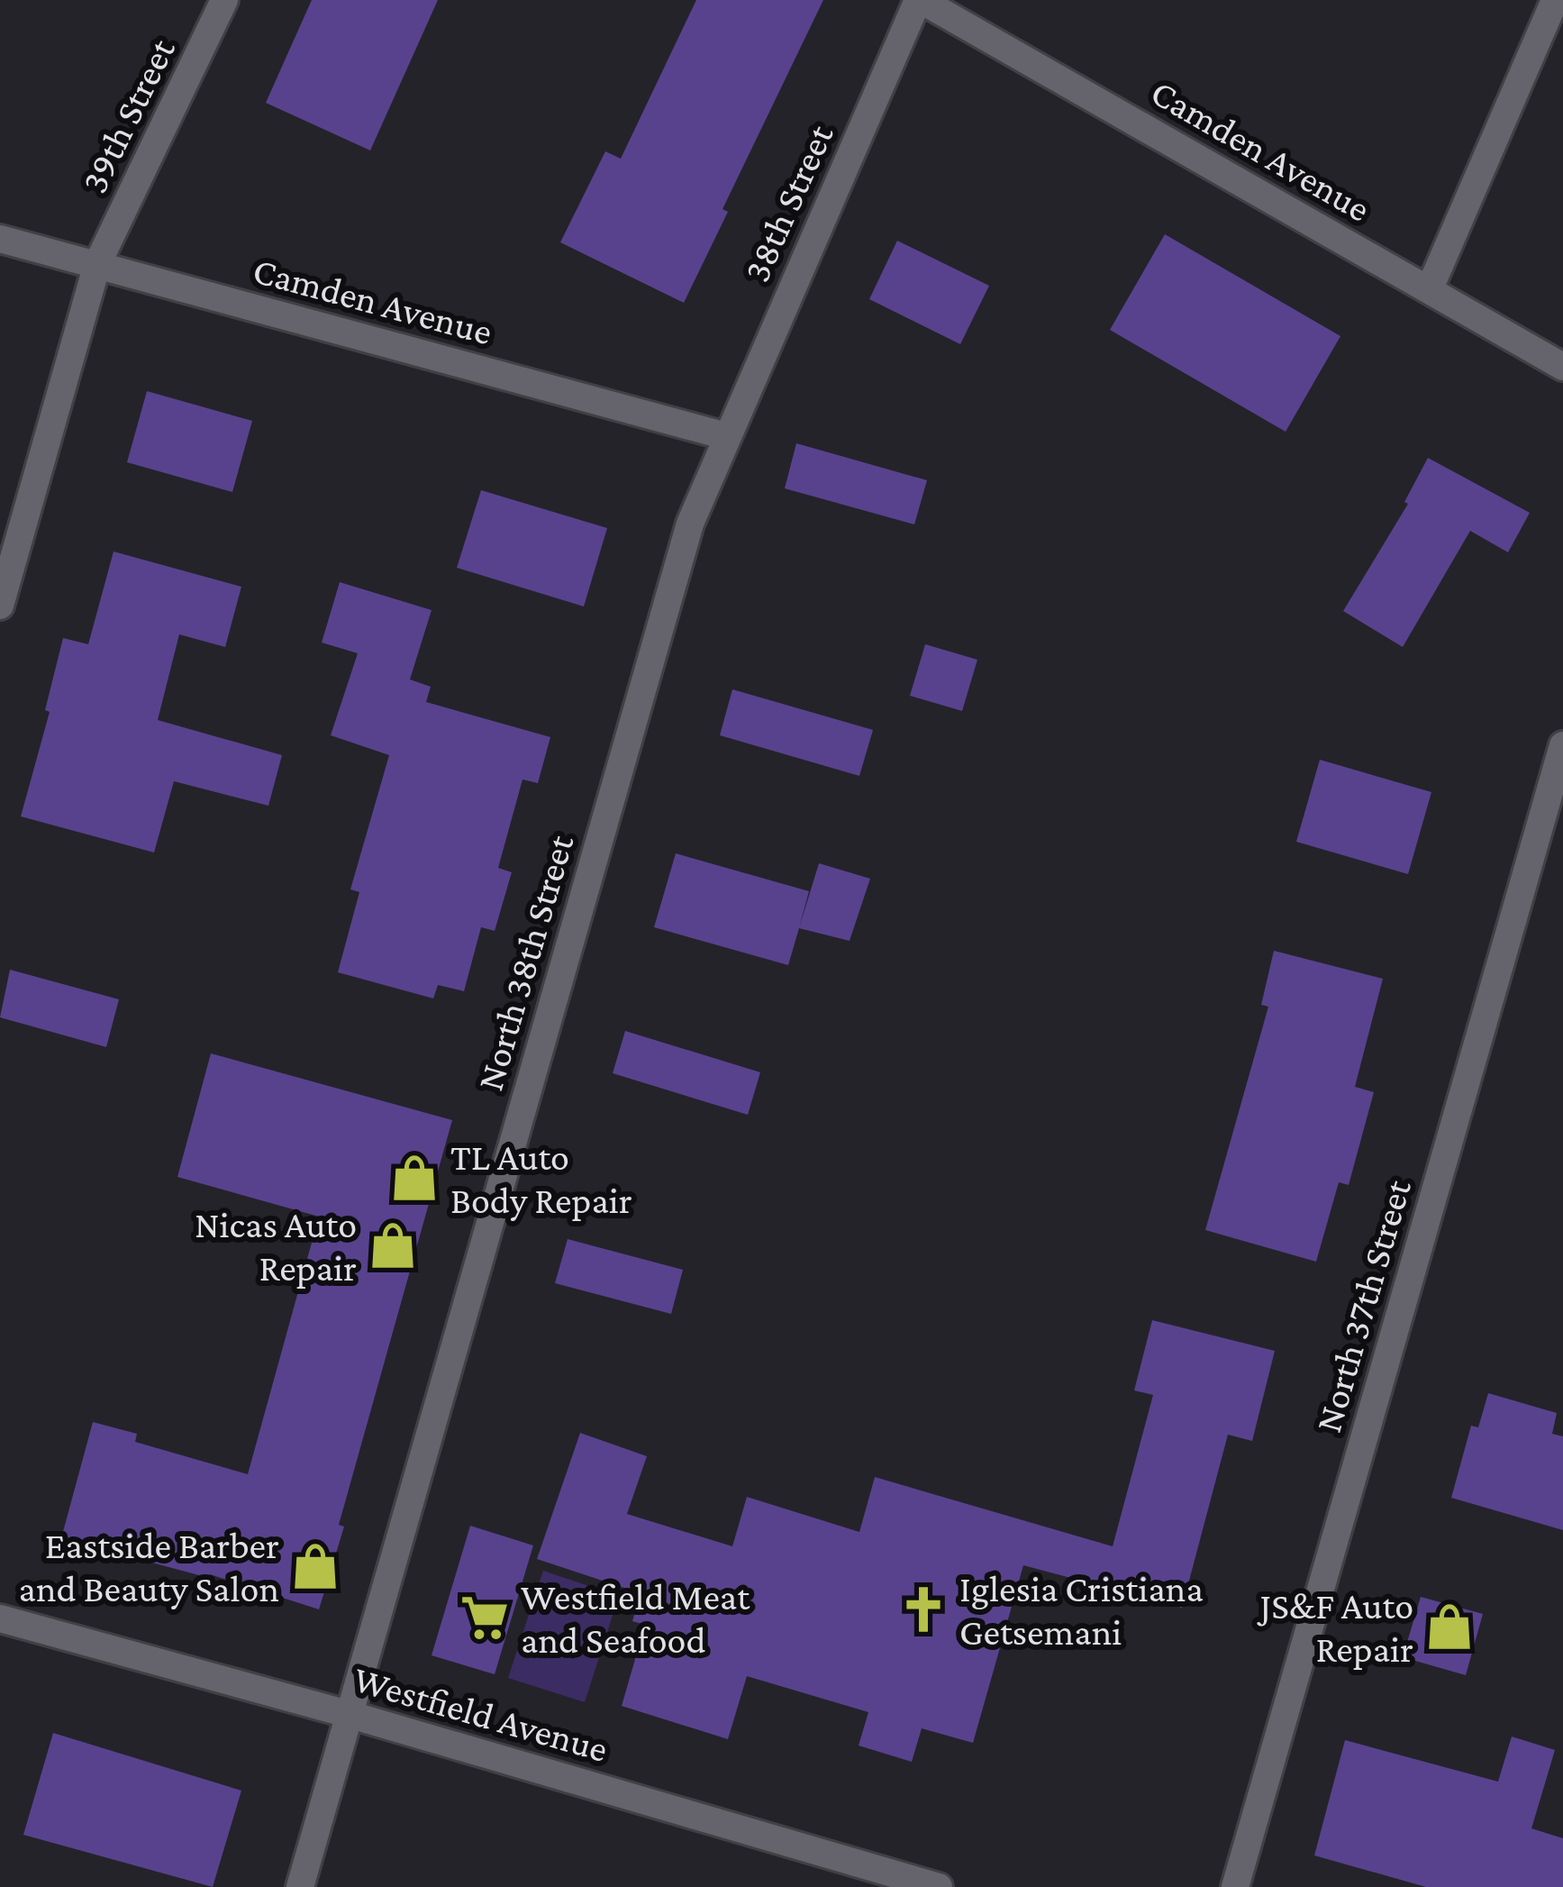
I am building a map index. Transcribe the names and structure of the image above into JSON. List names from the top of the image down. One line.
{"streets":{"street":["39th Street","Camden Avenue","38th Street","North 38th Street","North 37th Street","Westfield Avenue"]},"crossings":[["39th Street","Camden Avenue"],["Camden Avenue","38th Street"],["Camden Avenue","North 38th Street"],["38th Street","North 38th Street"],["North 38th Street","Westfield Avenue"]],"places":{"shop":["TL Auto Body Repair","Nicas Auto Repair","Eastside Barber and Beauty Salon","JS&F Auto Repair"],"church":["Iglesia Cristiana Getsemani"],"supermarket":["Westfield Meat and Seafood"]}}
